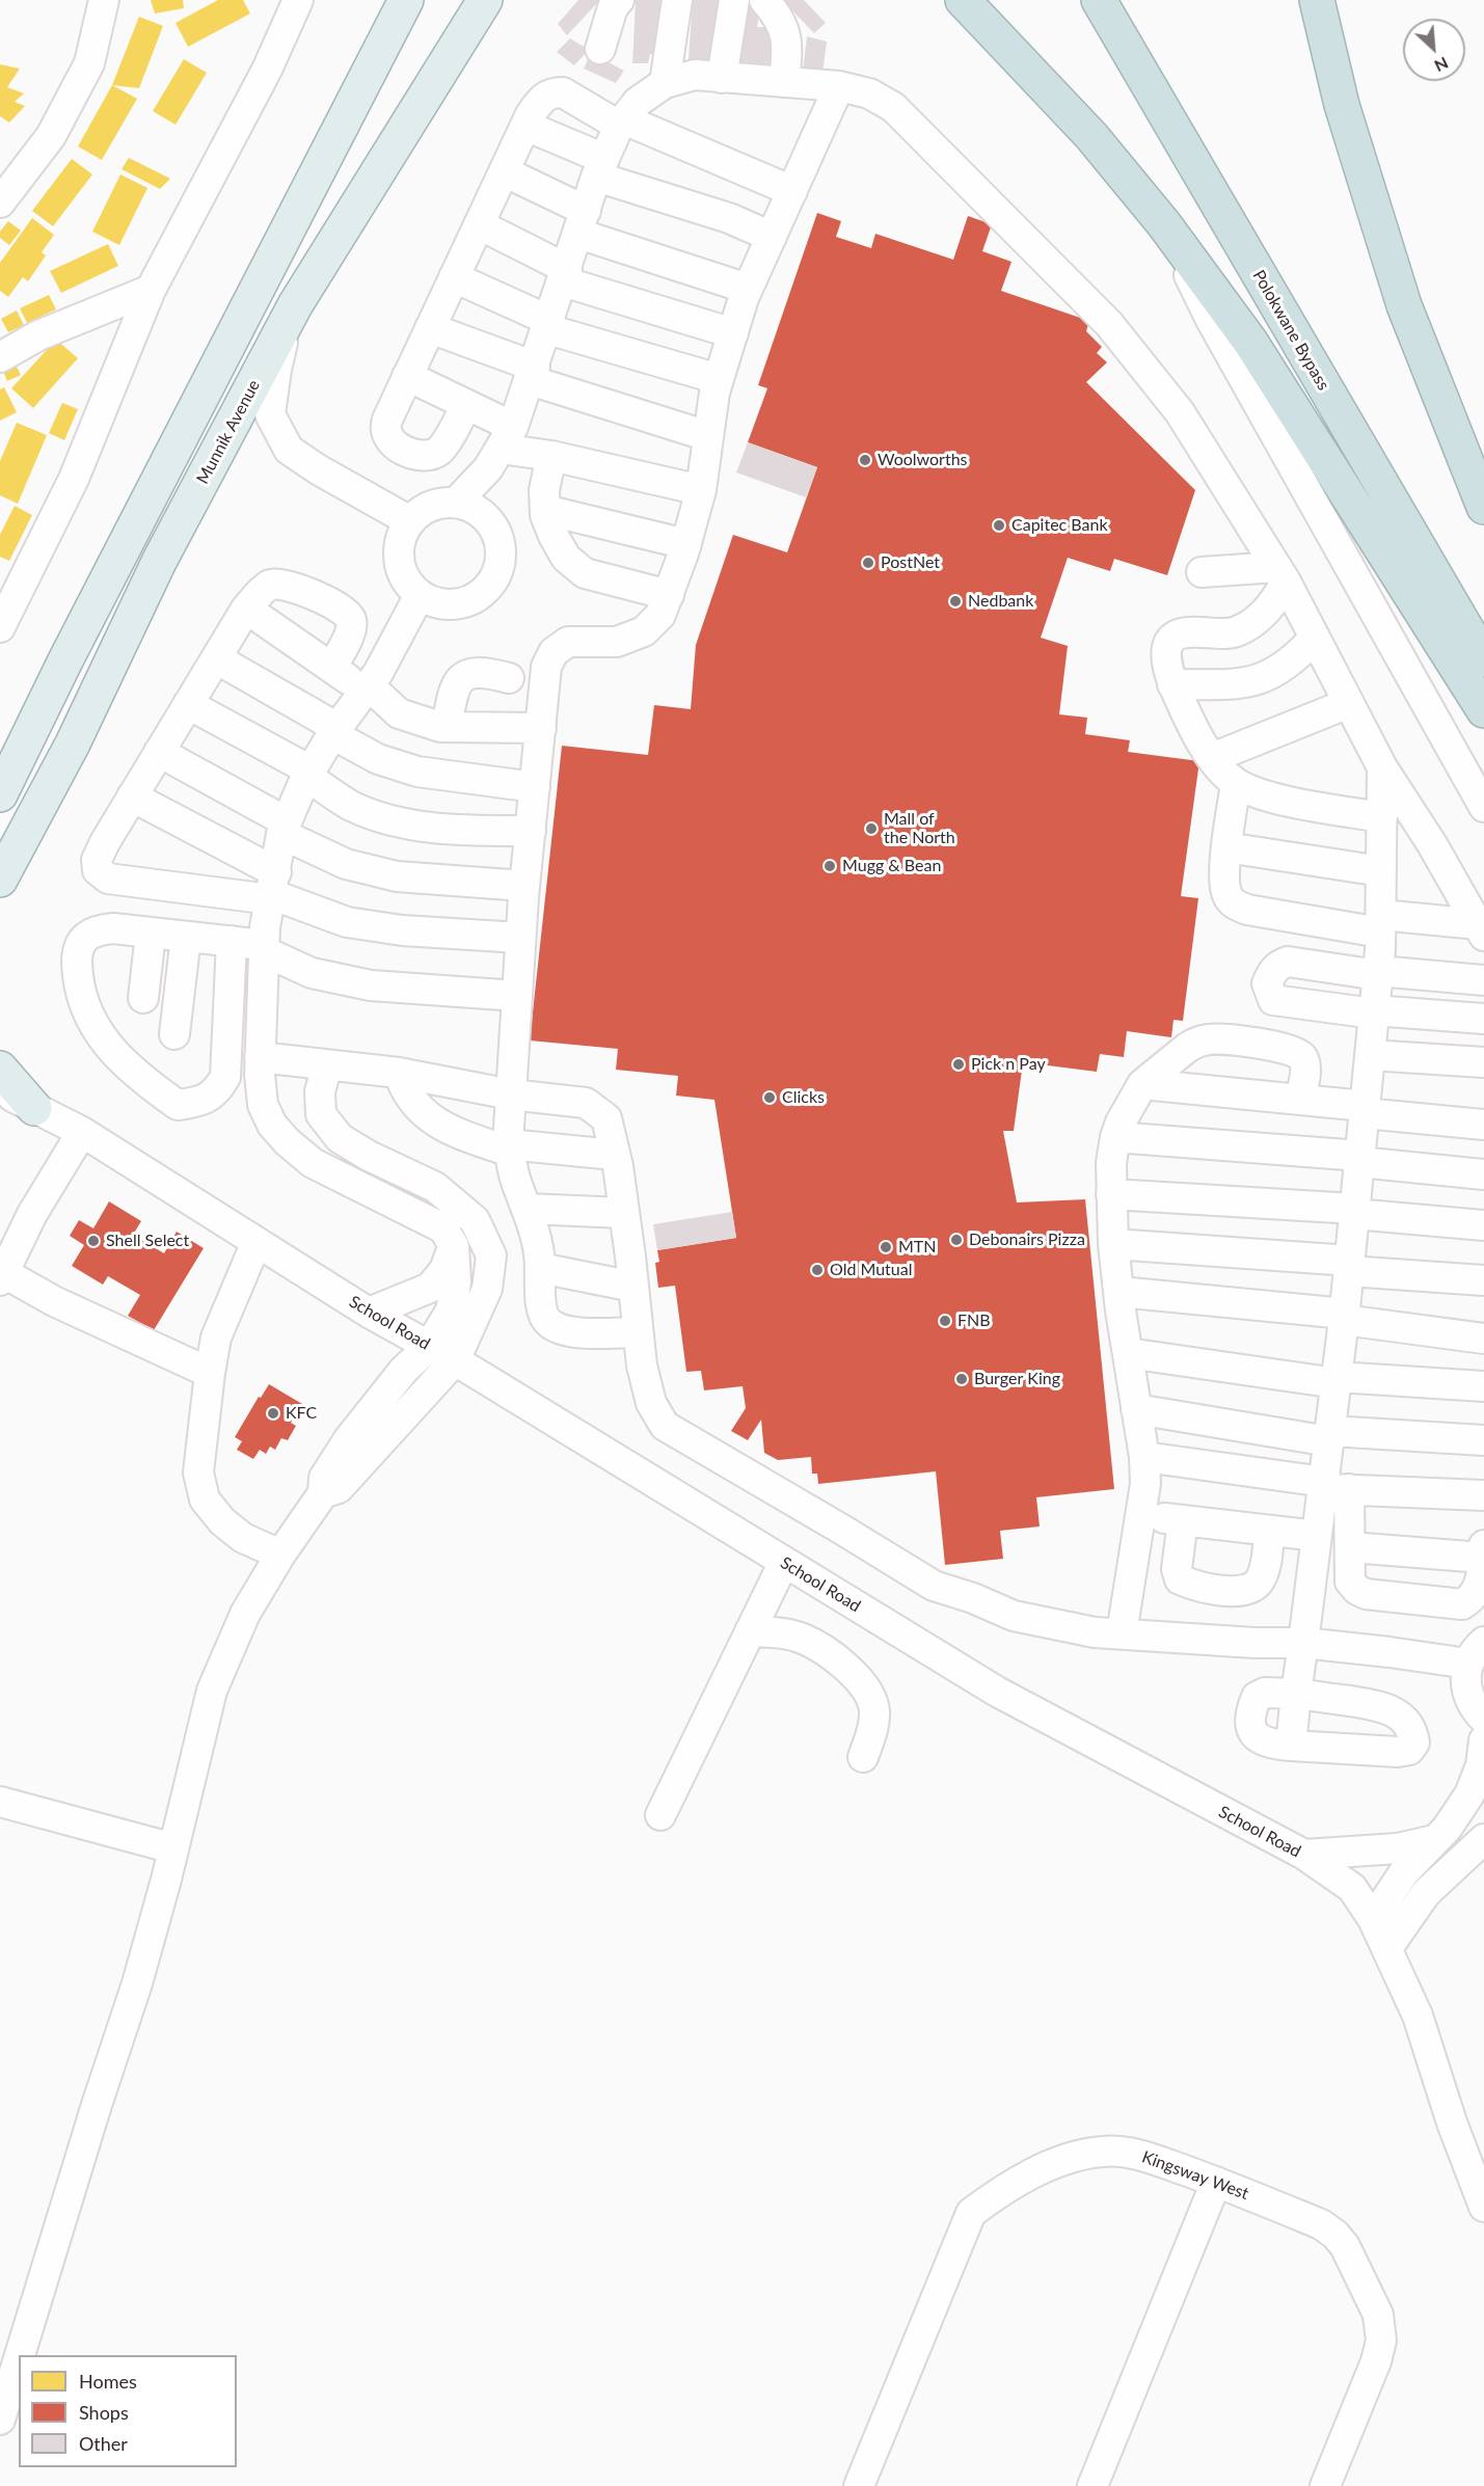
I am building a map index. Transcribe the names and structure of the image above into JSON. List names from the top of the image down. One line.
{"streets":{"highway":["Polokwane Bypass"],"main road":["Munnik Avenue"],"street":["School Road","Kingsway West"]},"places":["Woolworths","Capitec Bank","PostNet","Nedbank","Mall of the North","Mugg & Bean","Pick n Pay","Clicks","Debonairs Pizza","Shell Select","MTN","Old Mutual","FNB","Burger King","KFC"],"legend":["Homes","Shops","Other"],"north":"bottom right"}
